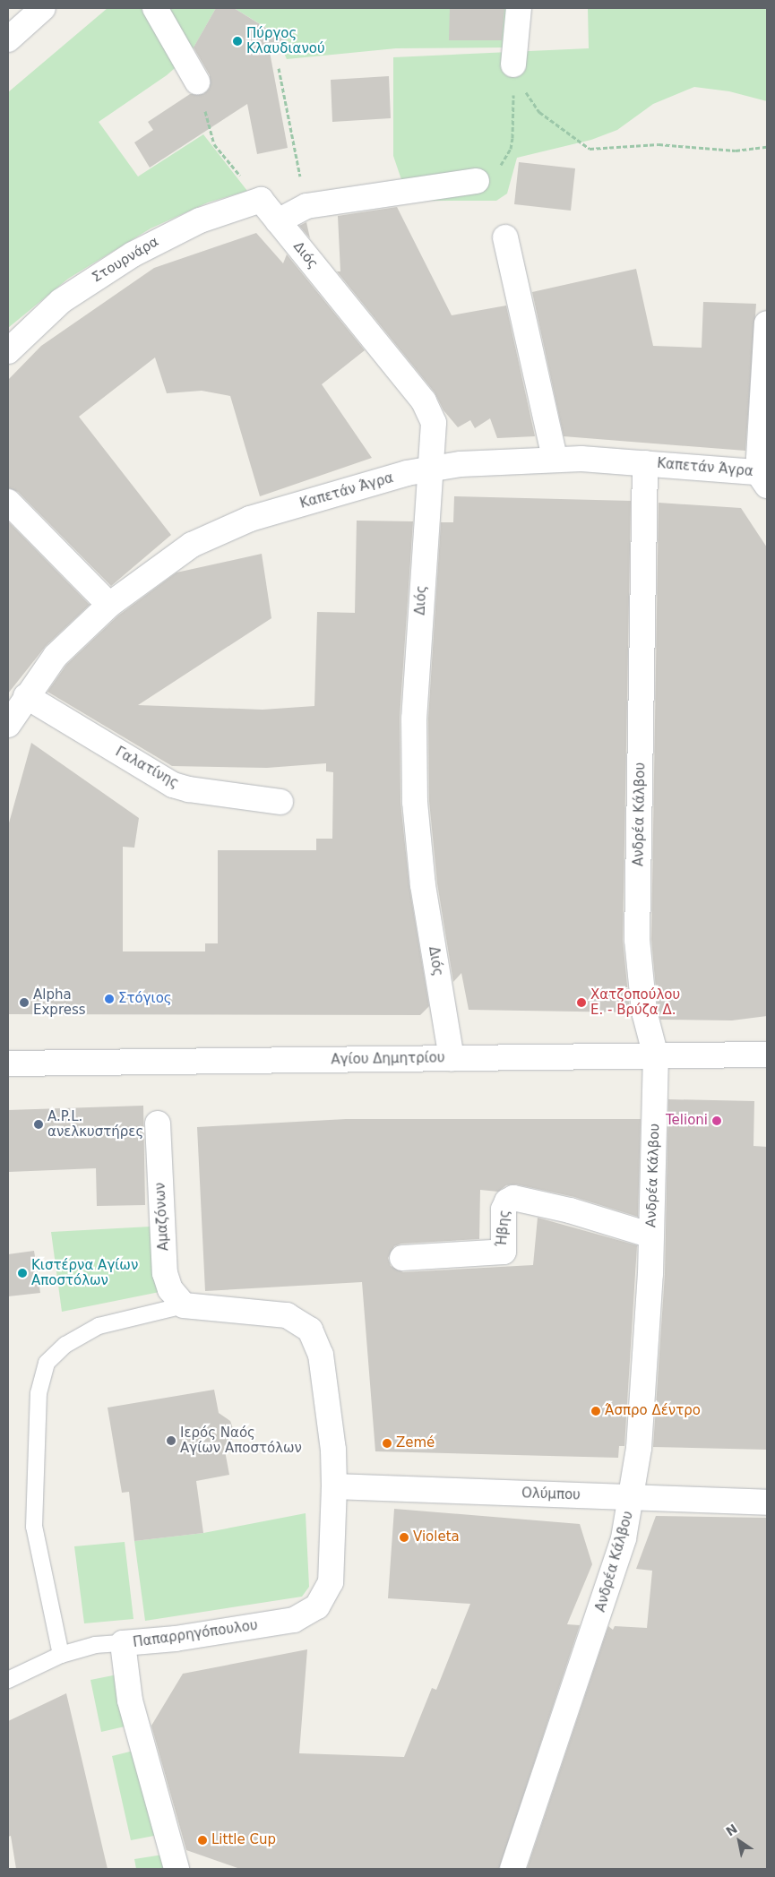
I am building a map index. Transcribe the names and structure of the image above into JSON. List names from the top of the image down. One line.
{"streets":{"street":["Διός","Στουρνάρα","Καπετάν Άγρα","Γαλατίνης","Ανδρέα Κάλβου","Αγίου Δημητρίου","Αμαζόνων","Ήβης","Ολύμπου","Παπαρρηγόπουλου"]},"crossings":[["Διός","Στουρνάρα"],["Διός","Καπετάν Άγρα"],["Διός","Αγίου Δημητρίου"],["Καπετάν Άγρα","Γαλατίνης"],["Καπετάν Άγρα","Ανδρέα Κάλβου"],["Ανδρέα Κάλβου","Αγίου Δημητρίου"],["Ανδρέα Κάλβου","Ήβης"],["Ανδρέα Κάλβου","Ολύμπου"],["Αμαζόνων","Παπαρρηγόπουλου"],["Ολύμπου","Παπαρρηγόπουλου"]],"places":["Πύργος Κλαυδιανού","Στόγιος","Alpha Express","Χατζοπούλου Ε. - Βρύζα Δ.","Telioni","A.P.L. ανελκυστήρες","Κιστέρνα Αγίων Αποστόλων","Άσπρο Δέντρο","Ιερός Ναός Αγίων Αποστόλων","Zemé","Violeta","Little Cup"],"north":"top left"}
